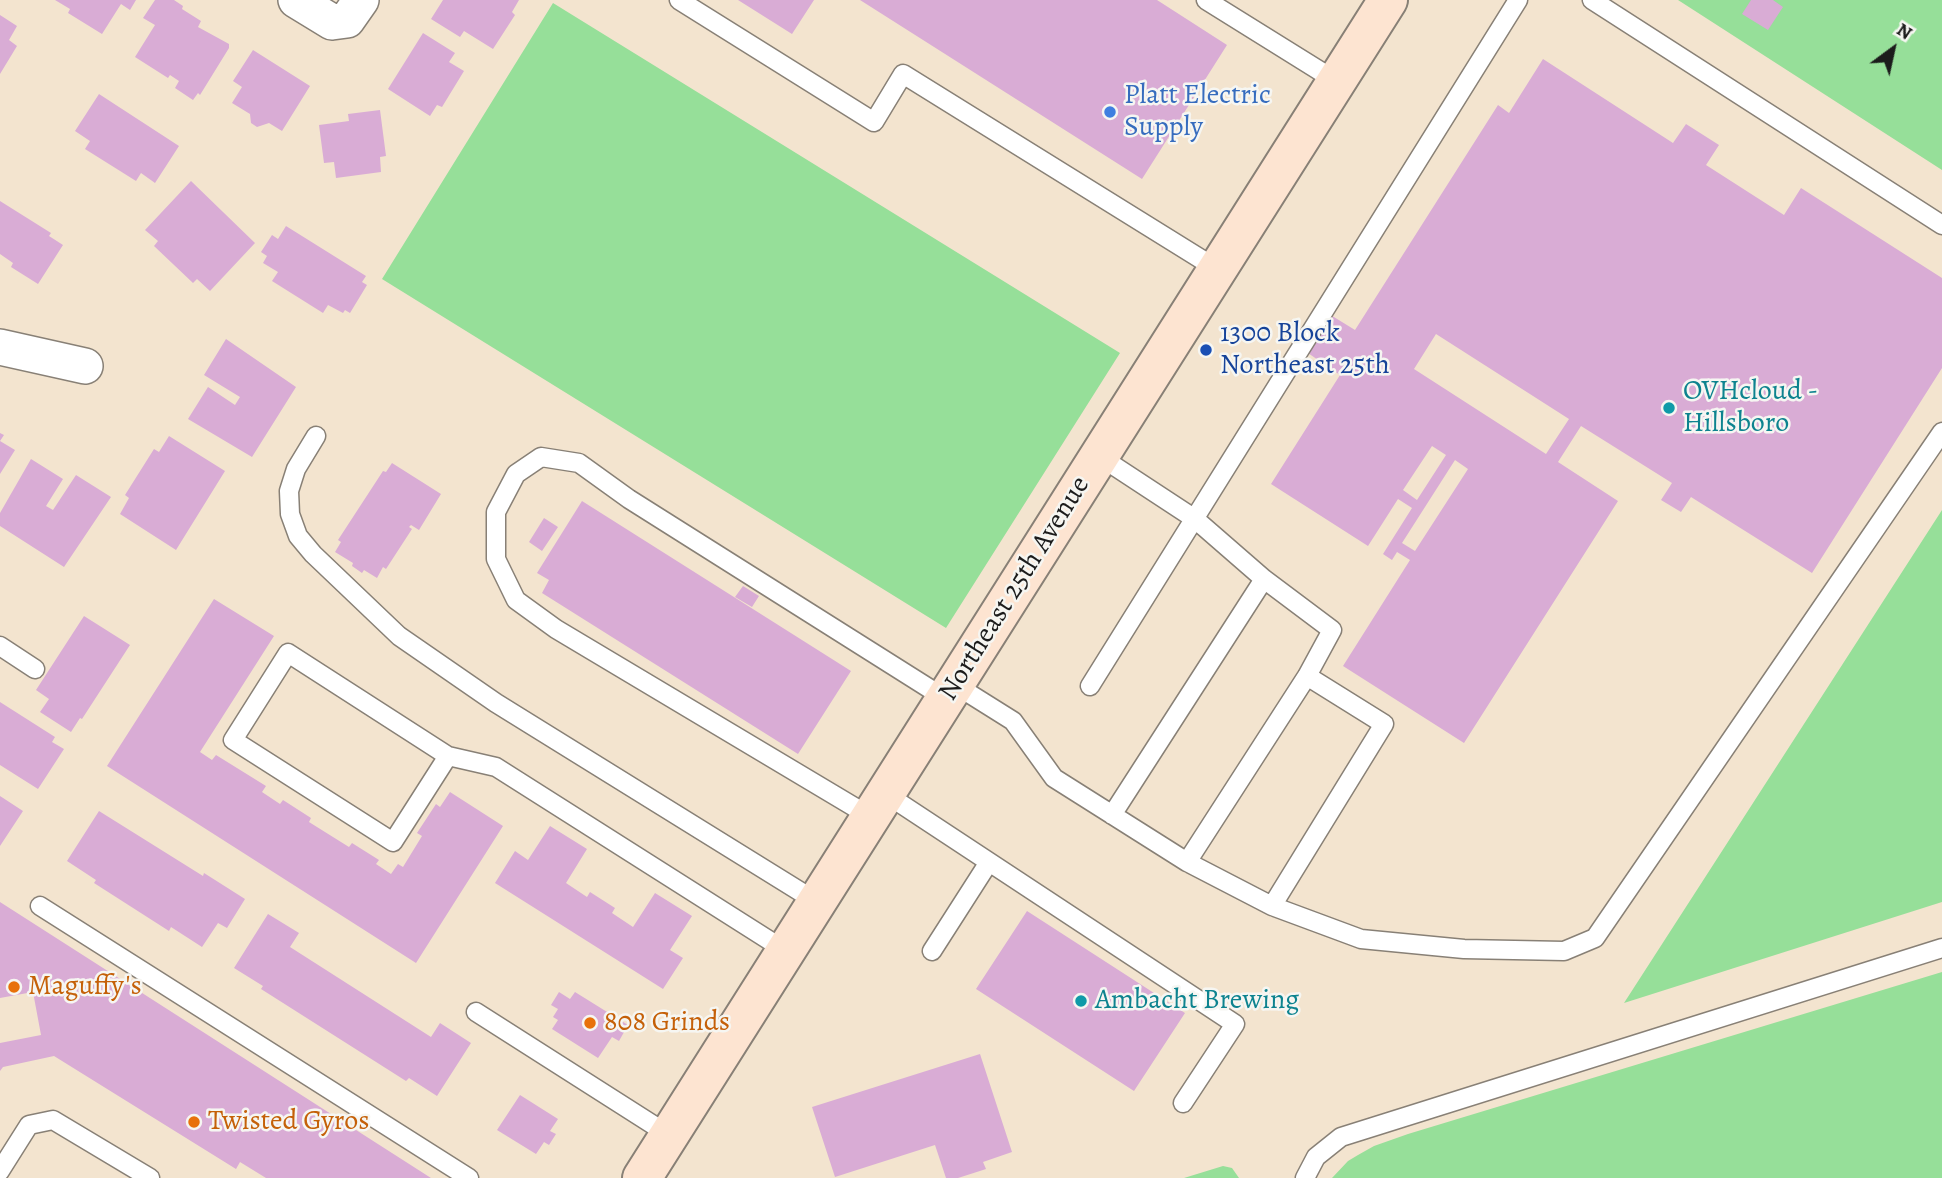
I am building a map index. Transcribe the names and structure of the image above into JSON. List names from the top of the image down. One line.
{"streets":{"main road":["Northeast 25th Avenue"]},"places":["Platt Electric Supply","1300 Block Northeast 25th","OVHcloud - Hillsboro","Maguffy's","Ambacht Brewing","808 Grinds","Twisted Gyros"],"north":"top right"}
